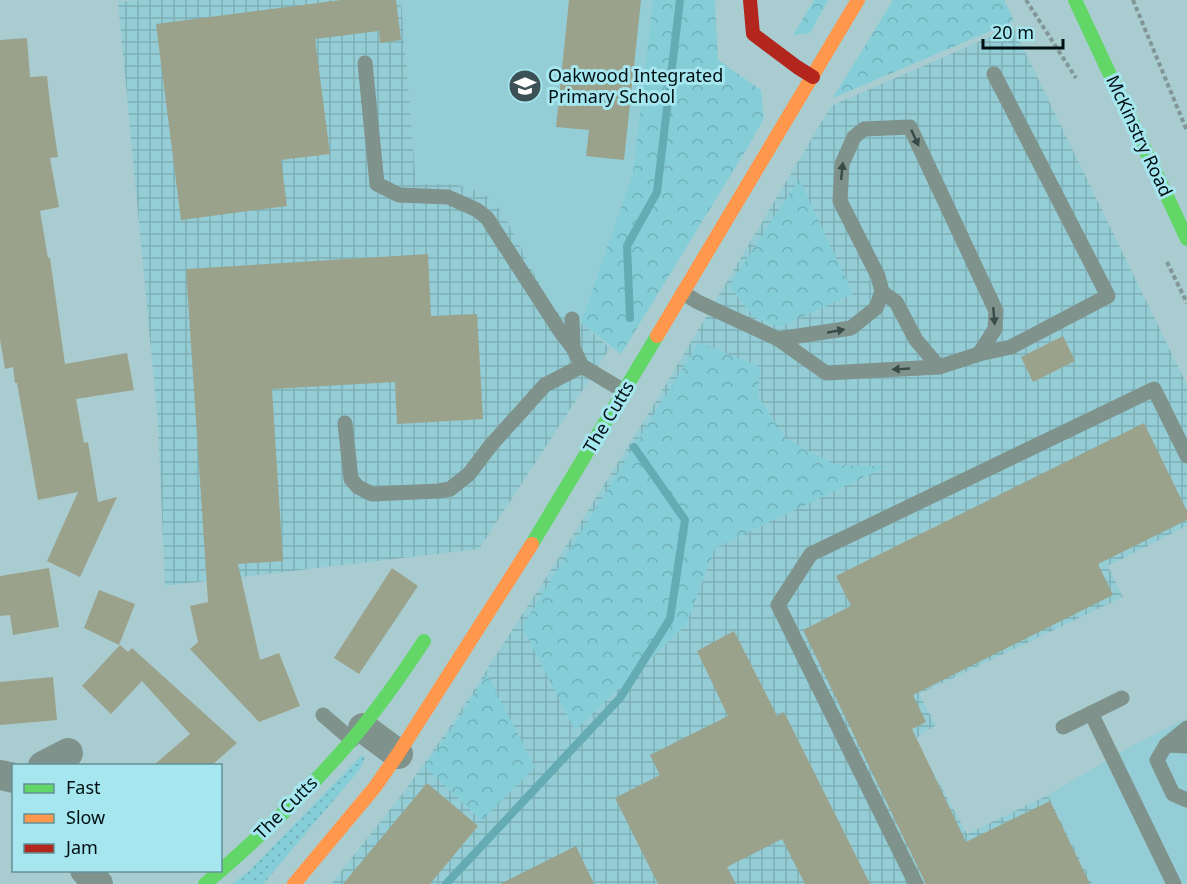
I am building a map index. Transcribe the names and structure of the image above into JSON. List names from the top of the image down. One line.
{"streets":{"main road":["McKinstry Road","The Cutts"]},"places":{"school or university":["Oakwood Integrated Primary School"]},"legend":["Fast","Slow","Jam"],"scale_bar":"20 m"}
